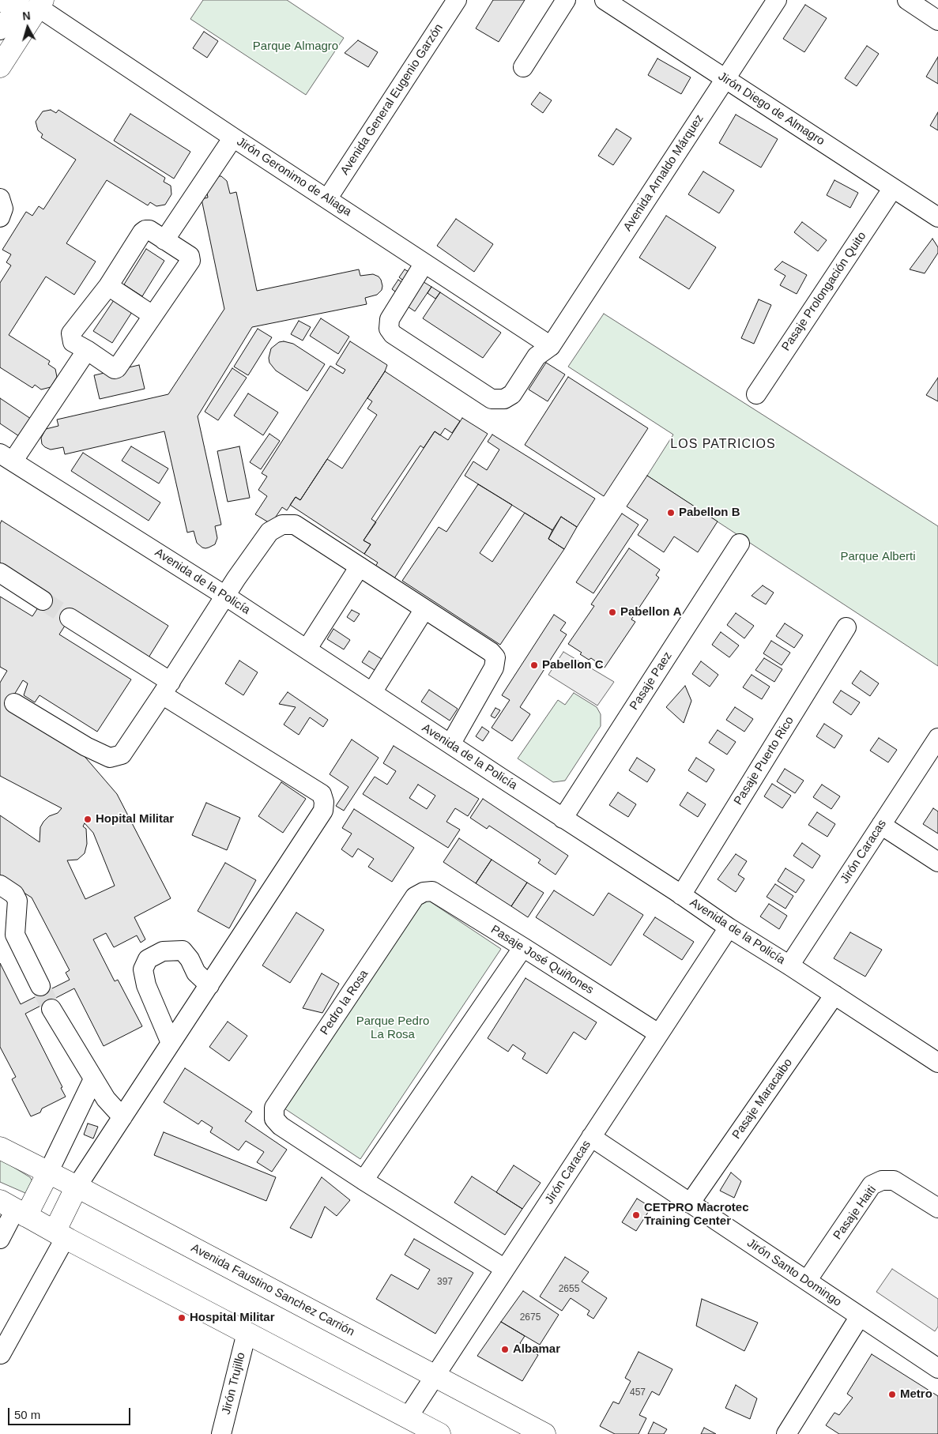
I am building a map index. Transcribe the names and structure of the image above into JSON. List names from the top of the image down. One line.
{"streets":{"main road":["Avenida Faustino Sanchez Carrión"],"street":["Avenida General Eugenio Garzón","Jirón Diego de Almagro","Avenida Arnaldo Márquez","Jirón Geronimo de Aliaga","Pasaje Prolongación Quito","Avenida de la Policía","Pasaje Paez","Pasaje Puerto Rico","Jirón Caracas","Pasaje José Quiñones","Pedro la Rosa","Pasaje Maracaibo","Pasaje Haiti","Jirón Santo Domingo","Jirón Trujillo"]},"crossings":[["Avenida General Eugenio Garzón","Jirón Geronimo de Aliaga"],["Jirón Diego de Almagro","Avenida Arnaldo Márquez"],["Jirón Diego de Almagro","Pasaje Prolongación Quito"],["Avenida Arnaldo Márquez","Jirón Geronimo de Aliaga"],["Avenida de la Policía","Pasaje Paez"],["Avenida de la Policía","Pasaje Puerto Rico"],["Avenida de la Policía","Jirón Caracas"],["Avenida de la Policía","Pasaje Maracaibo"],["Jirón Caracas","Pasaje José Quiñones"],["Jirón Caracas","Jirón Santo Domingo"],["Jirón Caracas","Avenida Faustino Sanchez Carrión"],["Pasaje José Quiñones","Pedro la Rosa"],["Pasaje Maracaibo","Jirón Santo Domingo"],["Pasaje Haiti","Jirón Santo Domingo"]],"districts":["LOS PATRICIOS"],"parks":["Parque Almagro","Parque Alberti","Parque Pedro La Rosa"],"places":["Pabellon B","Pabellon A","Pabellon C","Hopital Militar","CETPRO Macrotec Training Center","Hospital Militar","Albamar","Metro"],"house_numbers":["397","2655","2675","457"],"scale_bar":"50 m","north":"top"}
